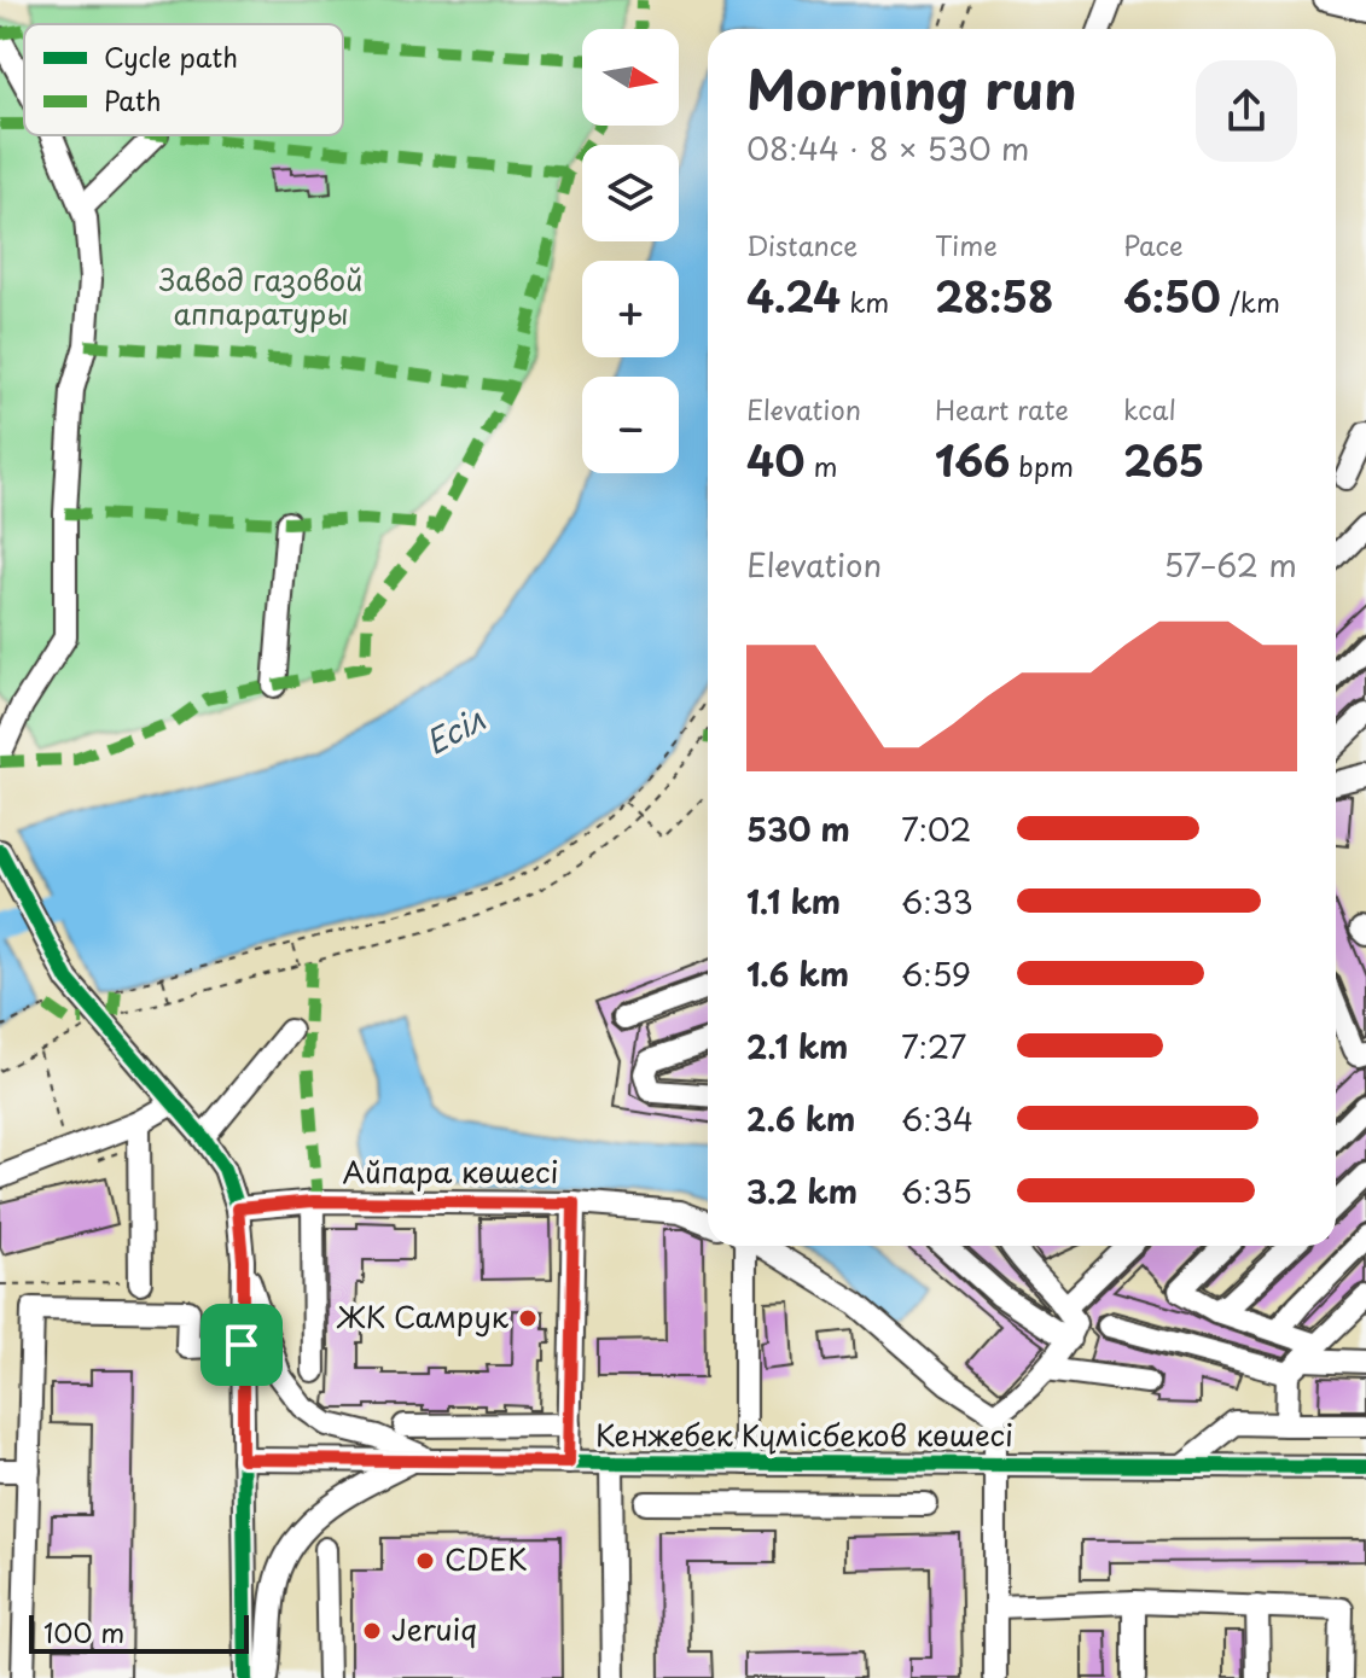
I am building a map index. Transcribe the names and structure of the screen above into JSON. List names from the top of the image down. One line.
{"streets":{"street":["Айпара көшесі","Кенжебек Күмісбеков көшесі"]},"water":["Есіл"],"parks":["Завод газовой аппаратуры"],"places":["ЖК Самрук","CDEK","Jeruiq"],"legend":["Cycle path","Path"],"scale_bar":"100 m","north":"right","page":{"map_buttons":["+","−"],"heading":["Morning run","08:44 · 8 × 530 m"],"stats":[["Distance","4.24 km"],["Time","28:58"],["Pace","6:50 /km"],["Elevation","40 m"],["Heart rate","166 bpm"],["kcal","265"]],"chart":["Elevation","57–62 m"],"list":[{"name":"530 m","note":"7:02"},{"name":"1.1 km","note":"6:33"},{"name":"1.6 km","note":"6:59"},{"name":"2.1 km","note":"7:27"},{"name":"2.6 km","note":"6:34"},{"name":"3.2 km","note":"6:35"}],"scale":"100 m"}}
